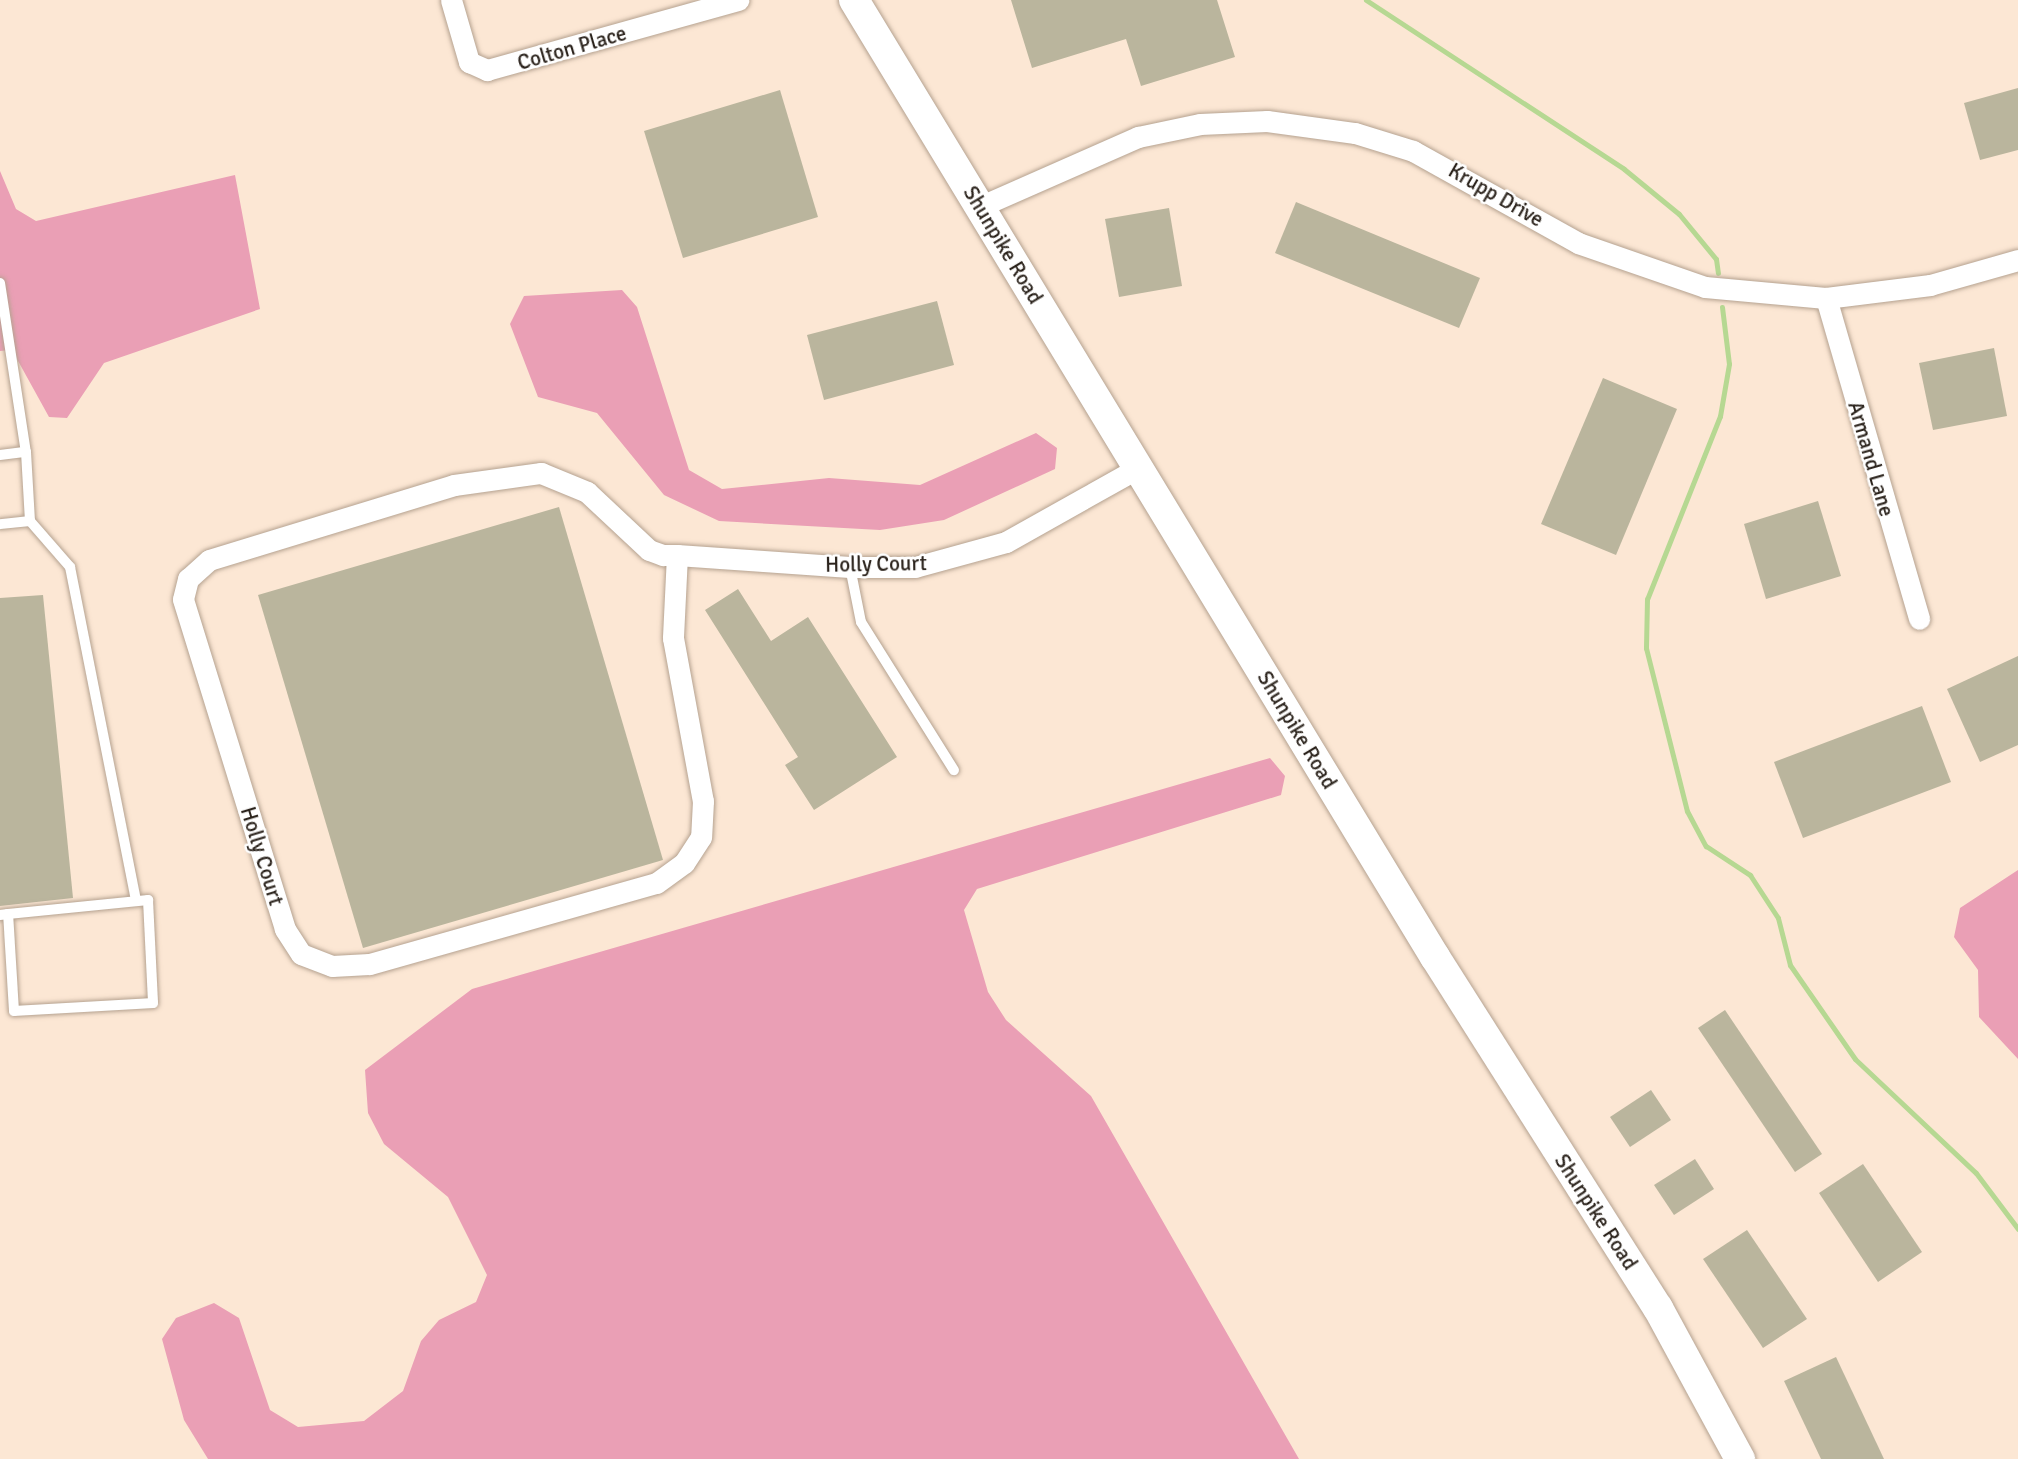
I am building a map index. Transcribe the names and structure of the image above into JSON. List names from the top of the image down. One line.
{"streets":{"street":["Colton Place","Krupp Drive","Shunpike Road","Armand Lane","Holly Court"]},"crossings":[["Krupp Drive","Shunpike Road"],["Krupp Drive","Armand Lane"],["Shunpike Road","Holly Court"]]}
